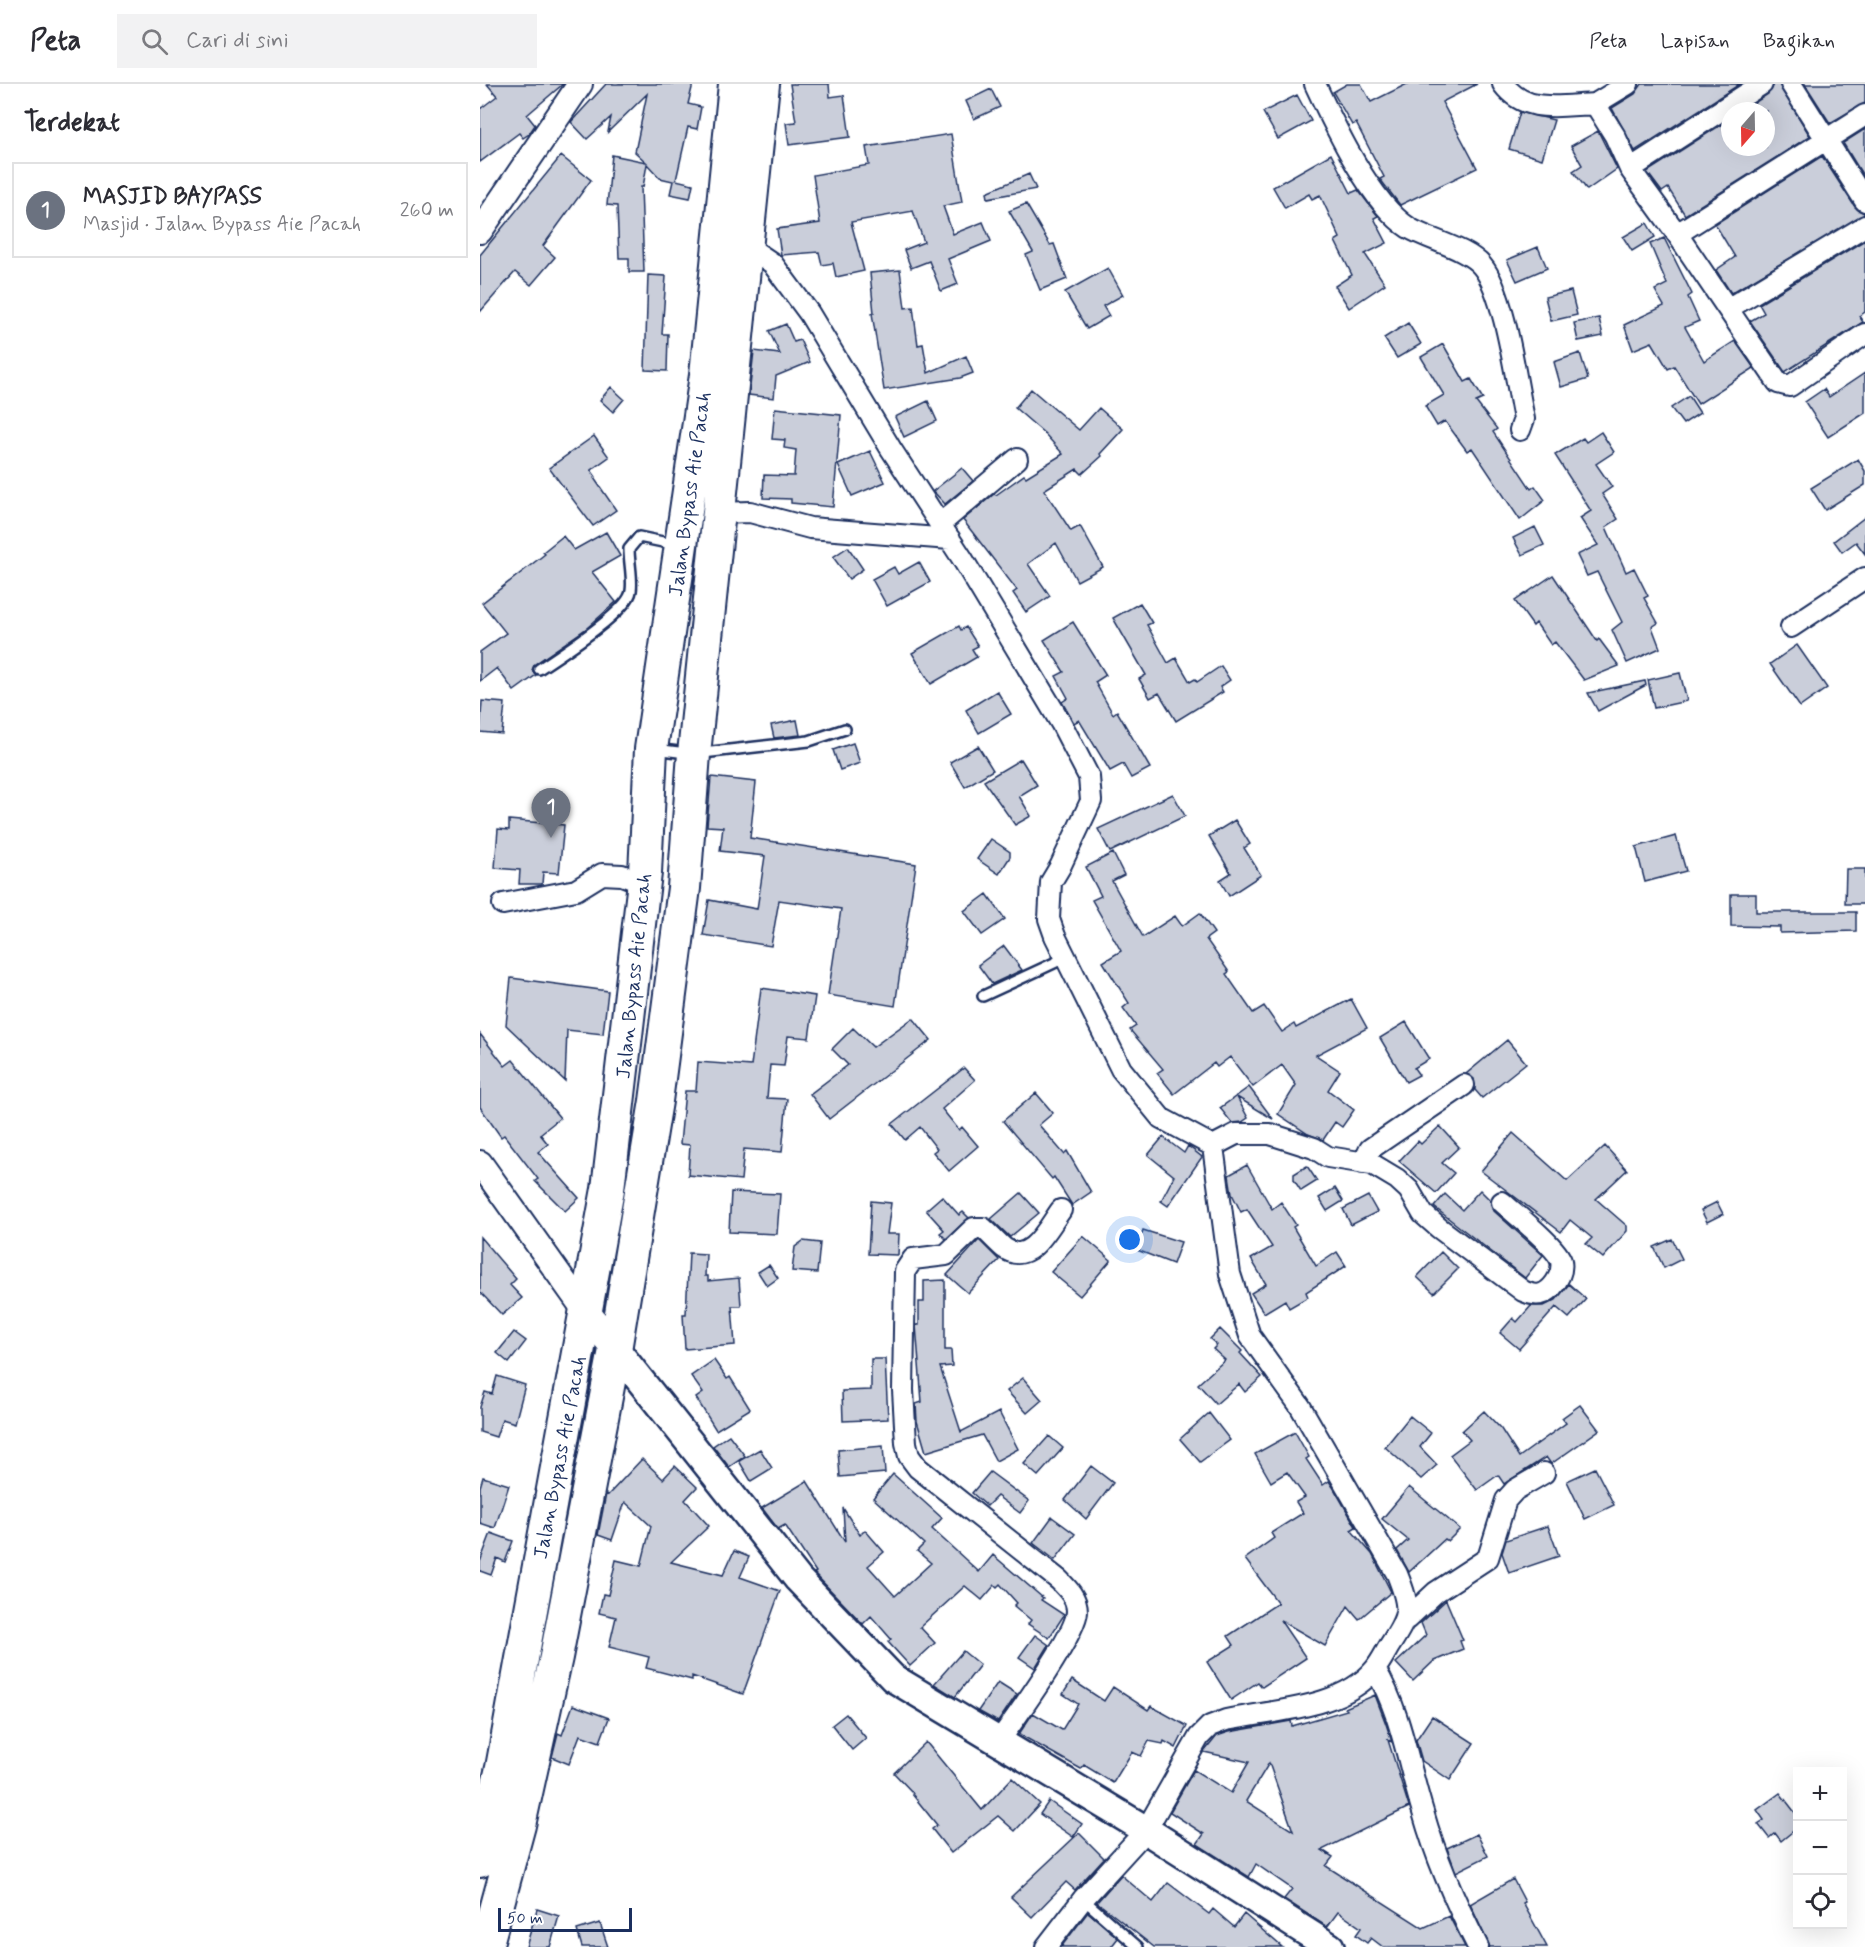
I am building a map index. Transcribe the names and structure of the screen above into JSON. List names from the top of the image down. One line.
{"streets":{"highway":["Jalan Bypass Aie Pacah"]},"scale_bar":"50 m","north":"bottom","page":{"header":"Peta","search":"Cari di sini","nav":["Peta","Lapisan","Bagikan"],"heading":"Terdekat","list":[{"mark":"1","name":"MASJID BAYPASS","note":"Masjid · Jalan Bypass Aie Pacah","value":"260 m"}],"pins":"1","map_buttons":["+","−"],"scale":"50 m"}}
